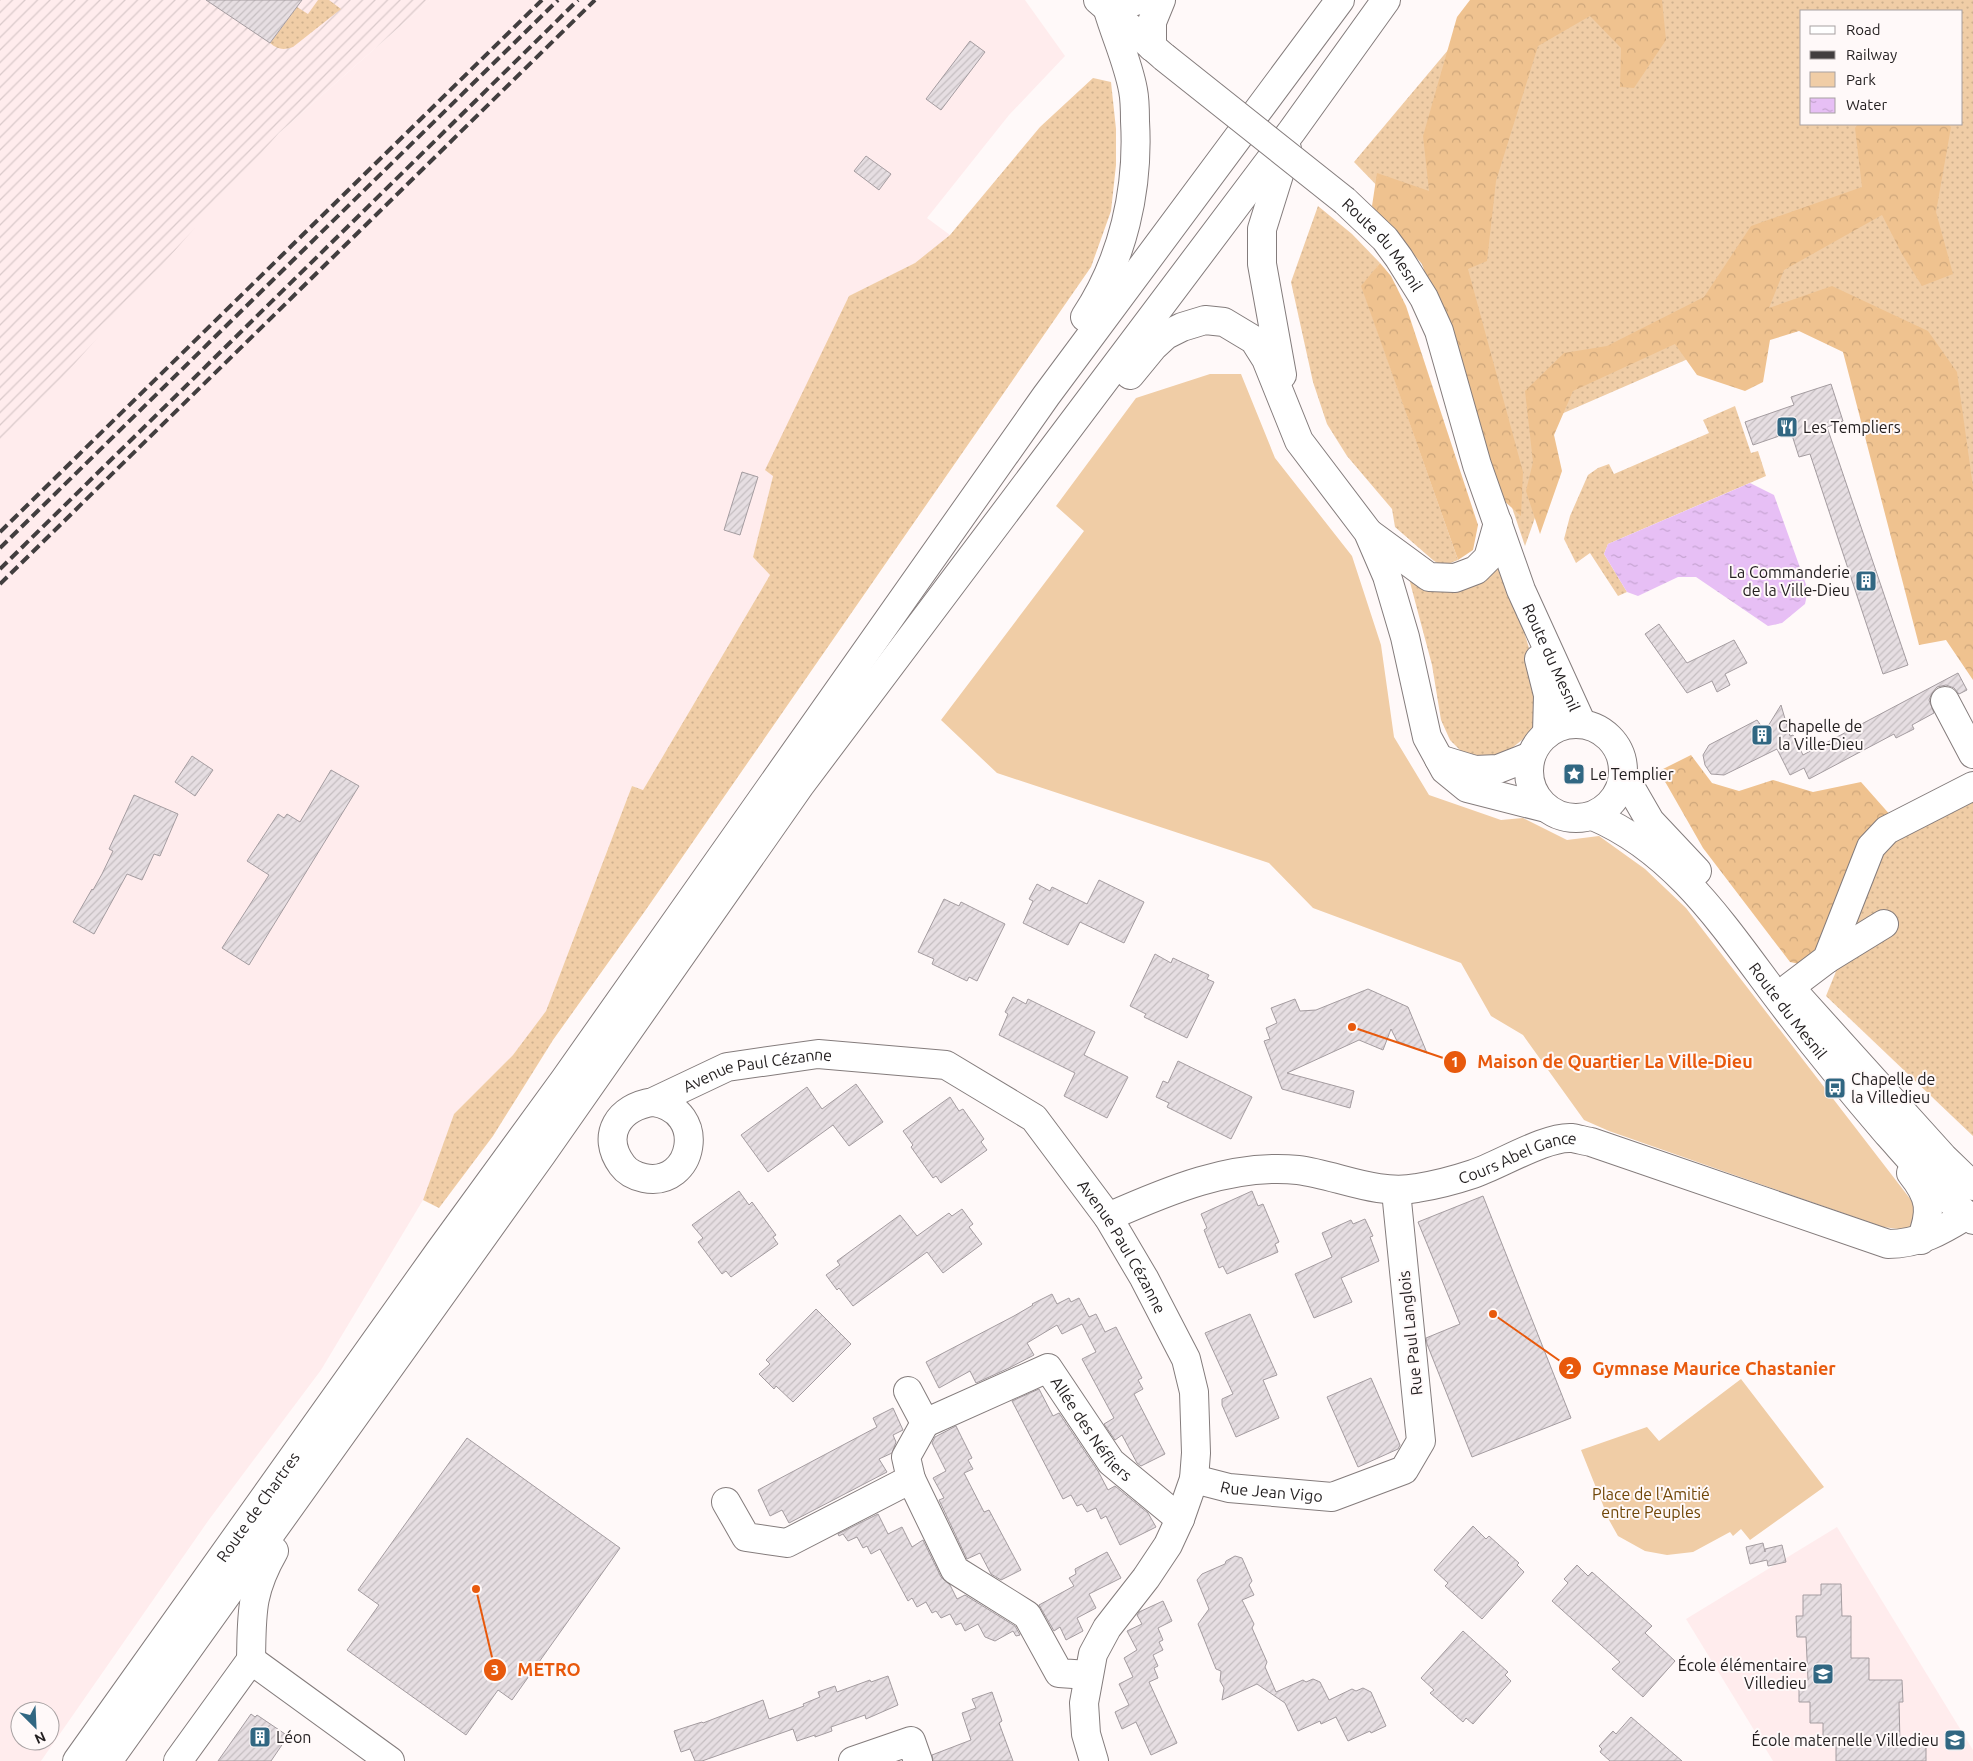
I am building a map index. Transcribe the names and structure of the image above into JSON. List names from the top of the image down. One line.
{"streets":{"street":["Route du Mesnil","Avenue Paul Cézanne","Cours Abel Gance","Rue Paul Langlois","Allée des Néfliers","Rue Jean Vigo","Route de Chartres"]},"crossings":[["Route du Mesnil","Cours Abel Gance"],["Avenue Paul Cézanne","Cours Abel Gance"],["Avenue Paul Cézanne","Allée des Néfliers"],["Avenue Paul Cézanne","Rue Jean Vigo"],["Cours Abel Gance","Rue Paul Langlois"],["Rue Paul Langlois","Rue Jean Vigo"]],"parks":["Place de l'Amitié entre Peuples"],"places":{"restaurant":["Les Templiers"],"building":["La Commanderie de la Ville-Dieu","Chapelle de la Ville-Dieu","Léon"],"place":["Le Templier"],"other":["Maison de Quartier La Ville-Dieu","Gymnase Maurice Chastanier","METRO"],"bus stop":["Chapelle de la Villedieu"],"school or university":["École élémentaire Villedieu","École maternelle Villedieu"]},"legend":["Road","Railway","Park","Water"],"north":"bottom right"}
